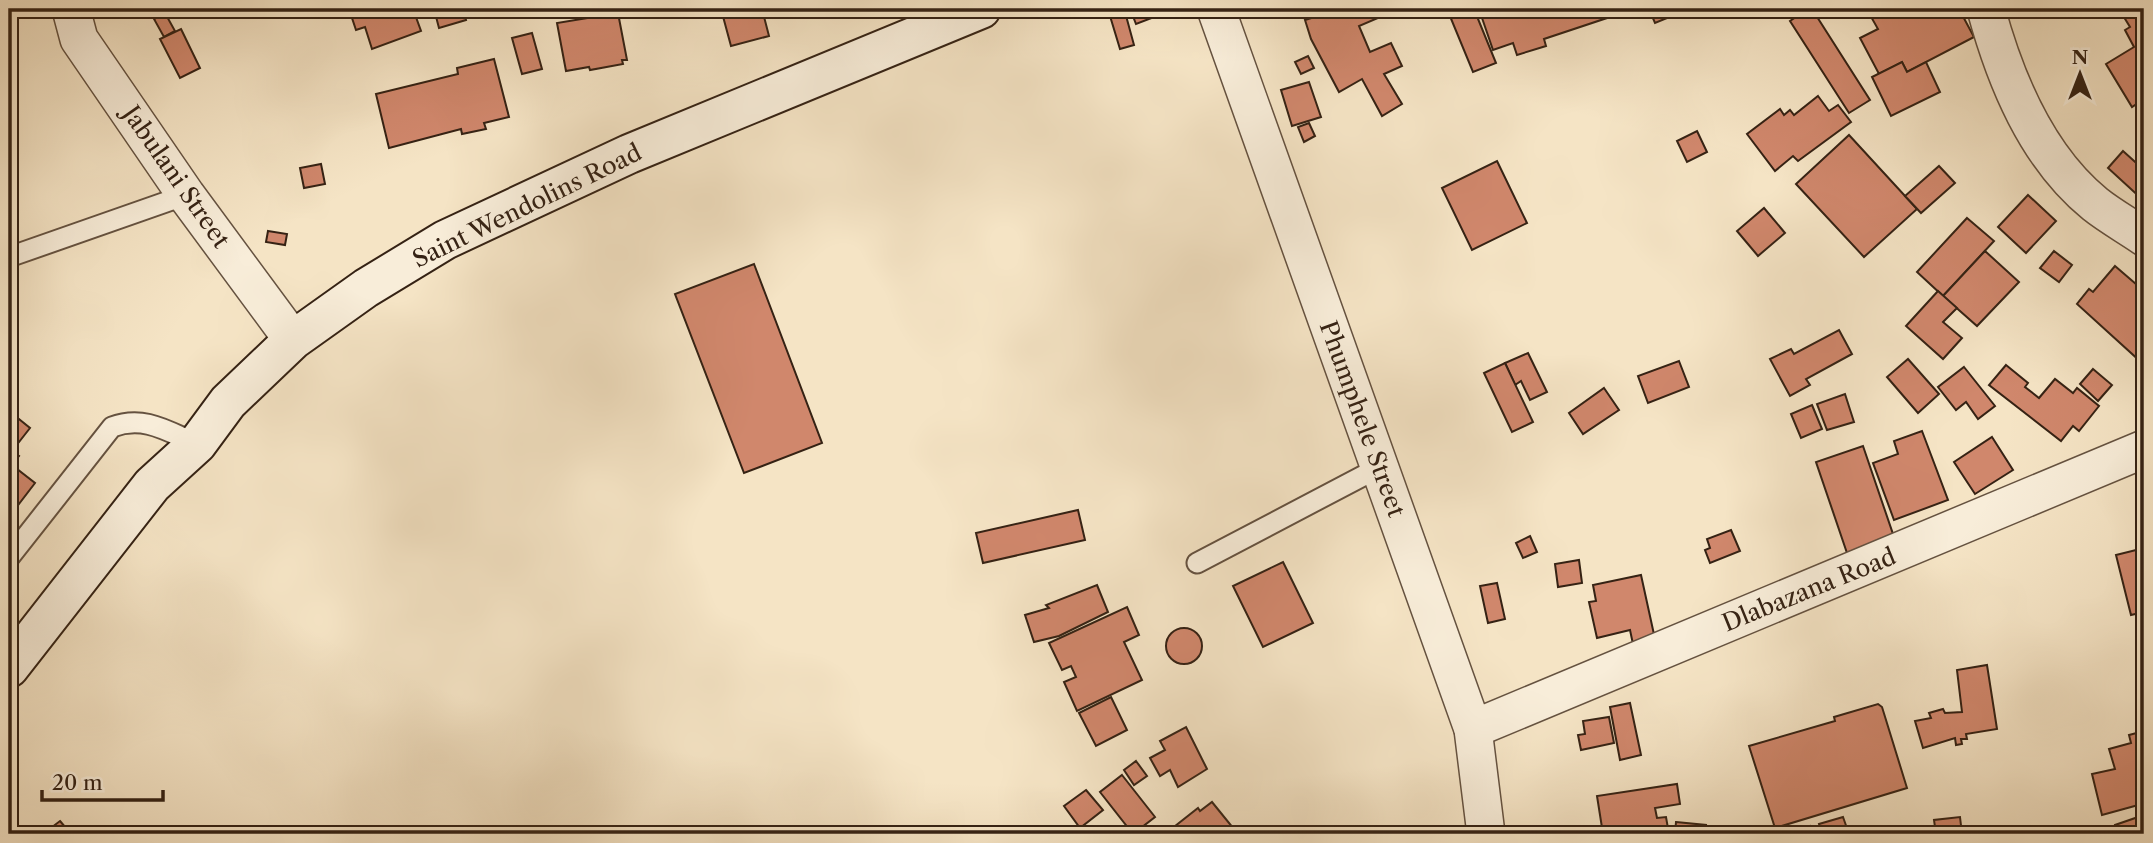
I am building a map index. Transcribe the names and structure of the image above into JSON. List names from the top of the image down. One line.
{"streets":{"street":["Jabulani Street","Saint Wendolins Road","Phumphele Street","Dlabazana Road"]},"crossings":[["Jabulani Street","Saint Wendolins Road"],["Phumphele Street","Dlabazana Road"]],"scale_bar":"20 m","north":"top"}
